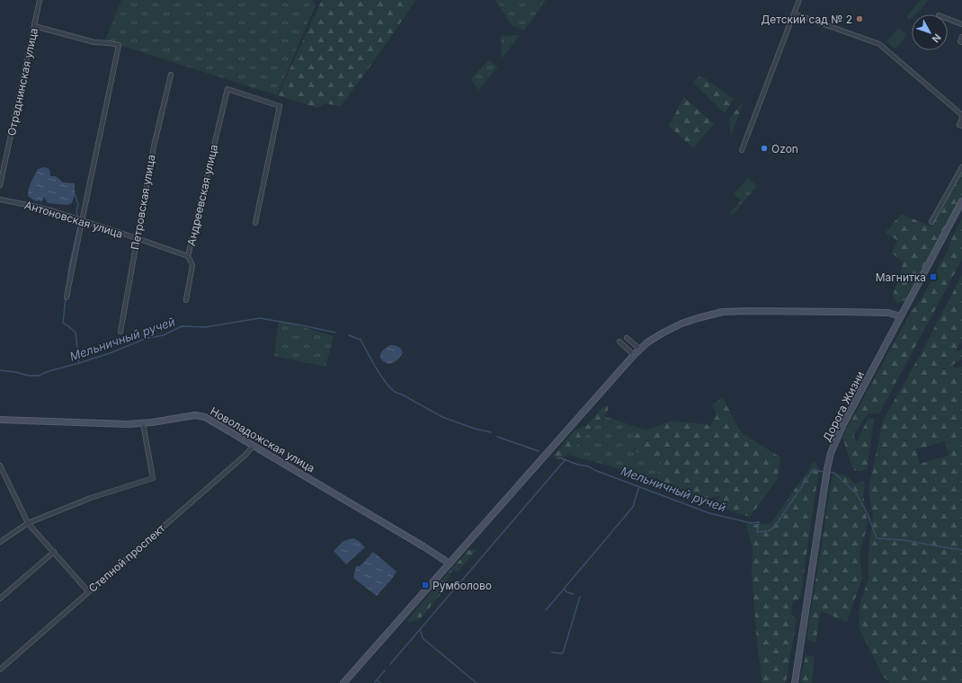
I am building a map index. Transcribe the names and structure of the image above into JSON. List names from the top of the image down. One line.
{"streets":{"main road":["Дорога Жизни","Новоладожская улица"],"street":["Отраднинская улица","Андреевская улица","Петровская улица","Антоновская улица","Степной проспект"]},"crossings":[["Андреевская улица","Антоновская улица"],["Петровская улица","Антоновская улица"],["Новоладожская улица","Степной проспект"]],"water":["Мельничный ручей"],"places":{"other":["Детский сад № 2","Ozon"],"transit":["Магнитка","Румболово"]},"north":"bottom right"}
